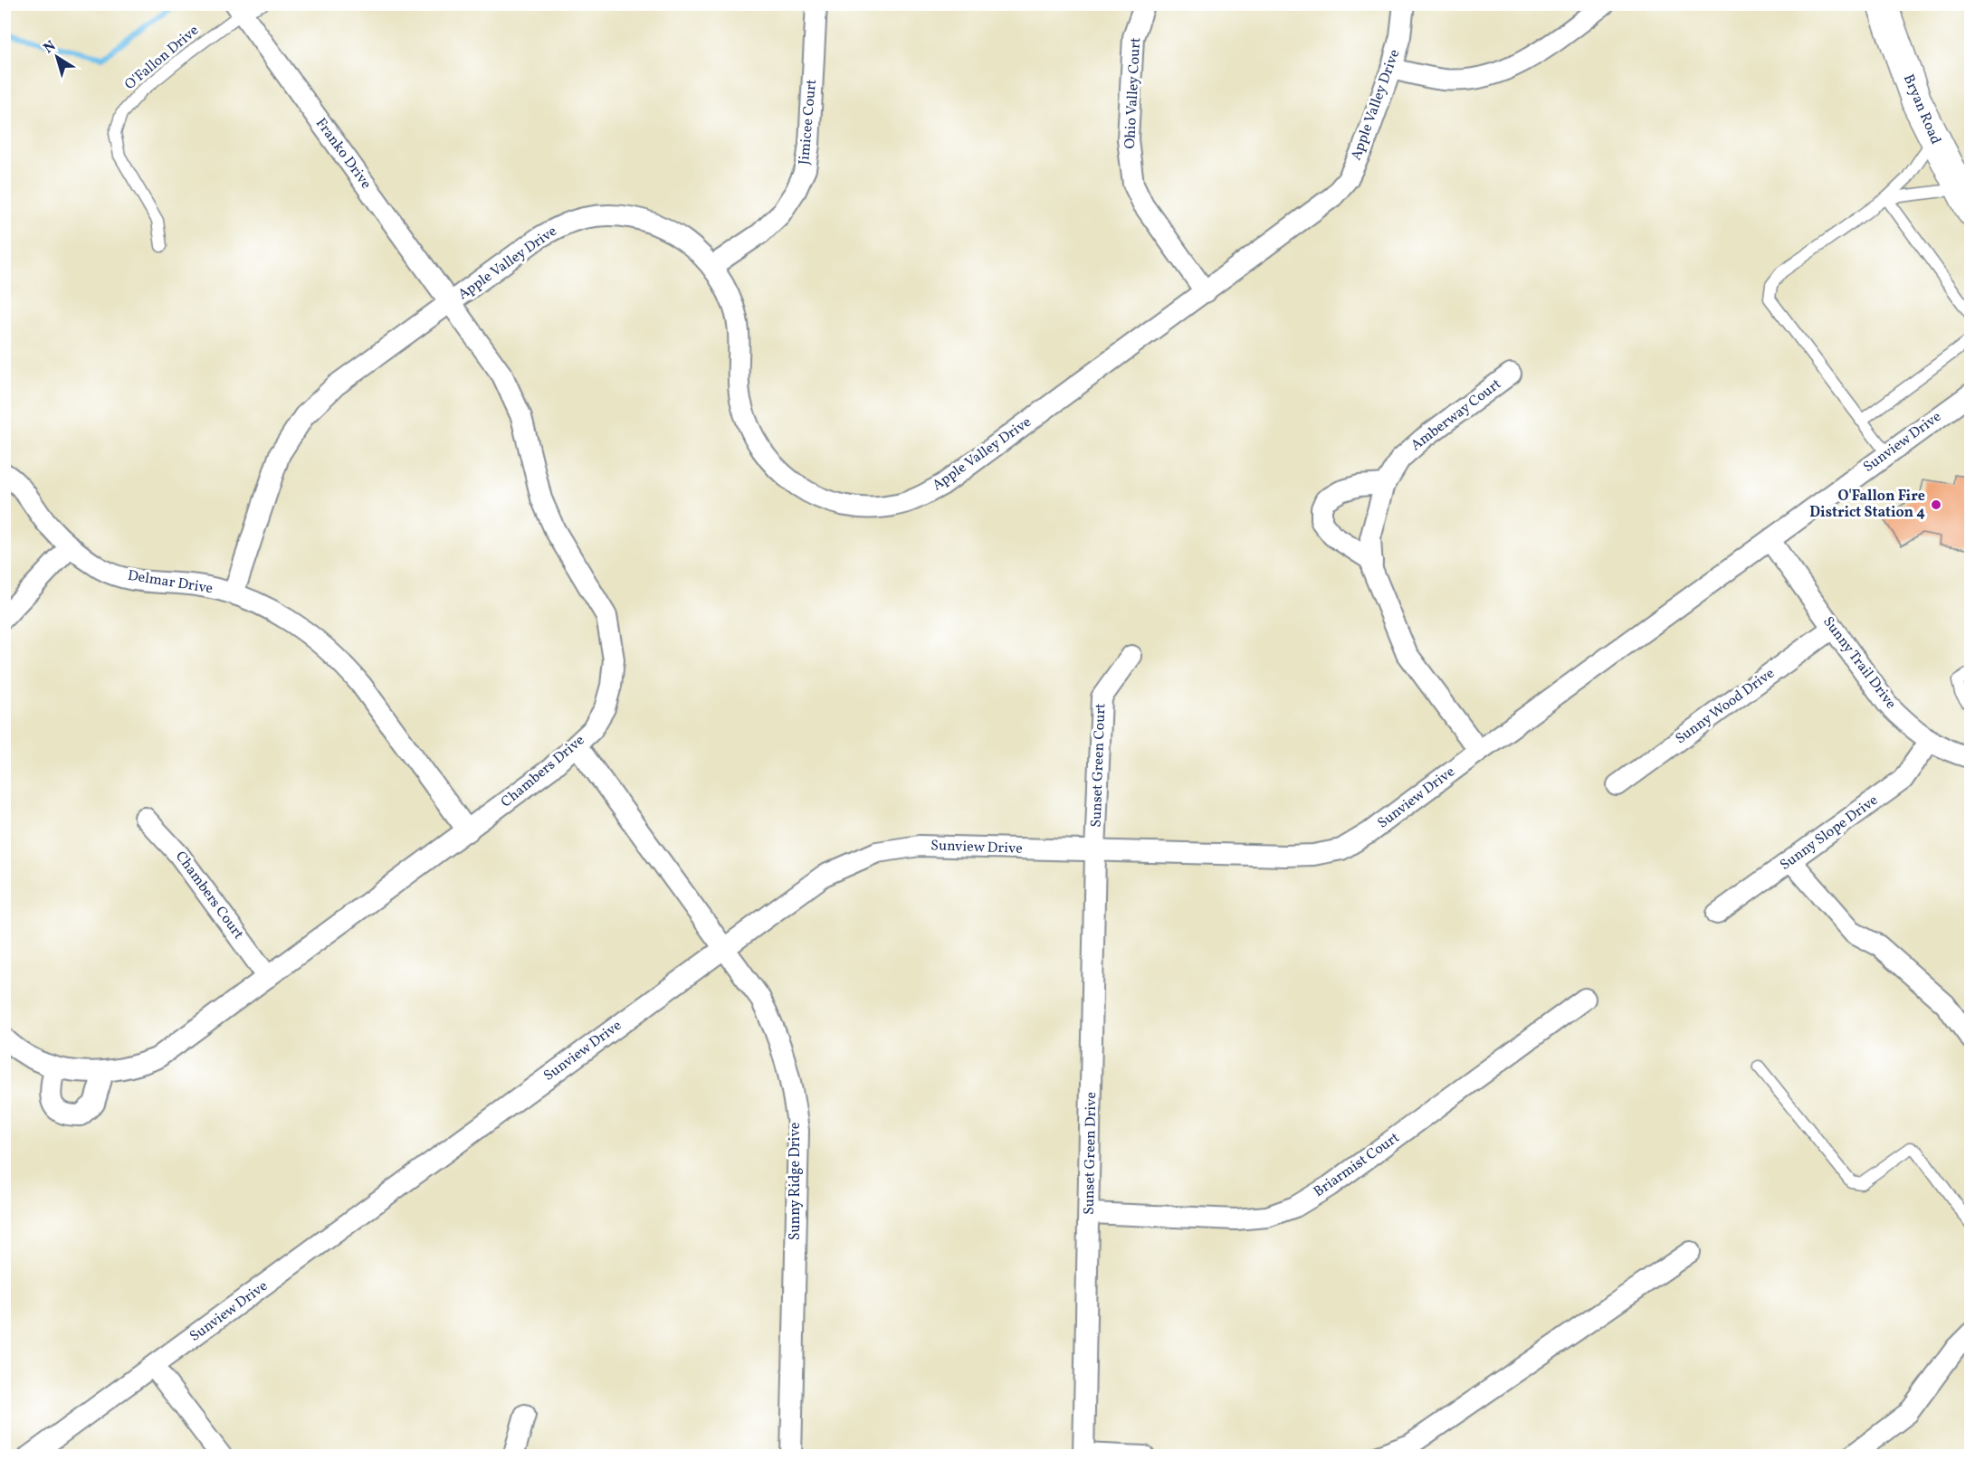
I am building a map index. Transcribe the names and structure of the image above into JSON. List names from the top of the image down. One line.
{"streets":{"main road":["Bryan Road"],"street":["Ohio Valley Court","Apple Valley Drive","Jimicee Court","Franko Drive","Amberway Court","Sunview Drive","Delmar Drive","Sunny Trail Drive","Sunny Wood Drive","Sunset Green Court","Chambers Drive","Sunny Slope Drive","Chambers Court","Sunset Green Drive","Briarmist Court","Sunny Ridge Drive"],"lane":["O'Fallon Drive"]},"crossings":[["O'Fallon Drive","Franko Drive"],["Ohio Valley Court","Apple Valley Drive"],["Apple Valley Drive","Jimicee Court"],["Apple Valley Drive","Franko Drive"],["Apple Valley Drive","Delmar Drive"],["Apple Valley Drive","Chambers Drive"],["Franko Drive","Chambers Drive"],["Amberway Court","Sunview Drive"],["Sunview Drive","Sunny Trail Drive"],["Sunview Drive","Sunset Green Court"],["Sunview Drive","Sunset Green Drive"],["Sunview Drive","Sunny Ridge Drive"],["Delmar Drive","Chambers Drive"],["Sunny Trail Drive","Sunny Wood Drive"],["Sunny Trail Drive","Sunny Slope Drive"],["Sunset Green Court","Sunset Green Drive"],["Chambers Drive","Chambers Court"],["Chambers Drive","Sunny Ridge Drive"],["Sunset Green Drive","Briarmist Court"]],"places":["O'Fallon Fire District Station 4"],"north":"top left"}
